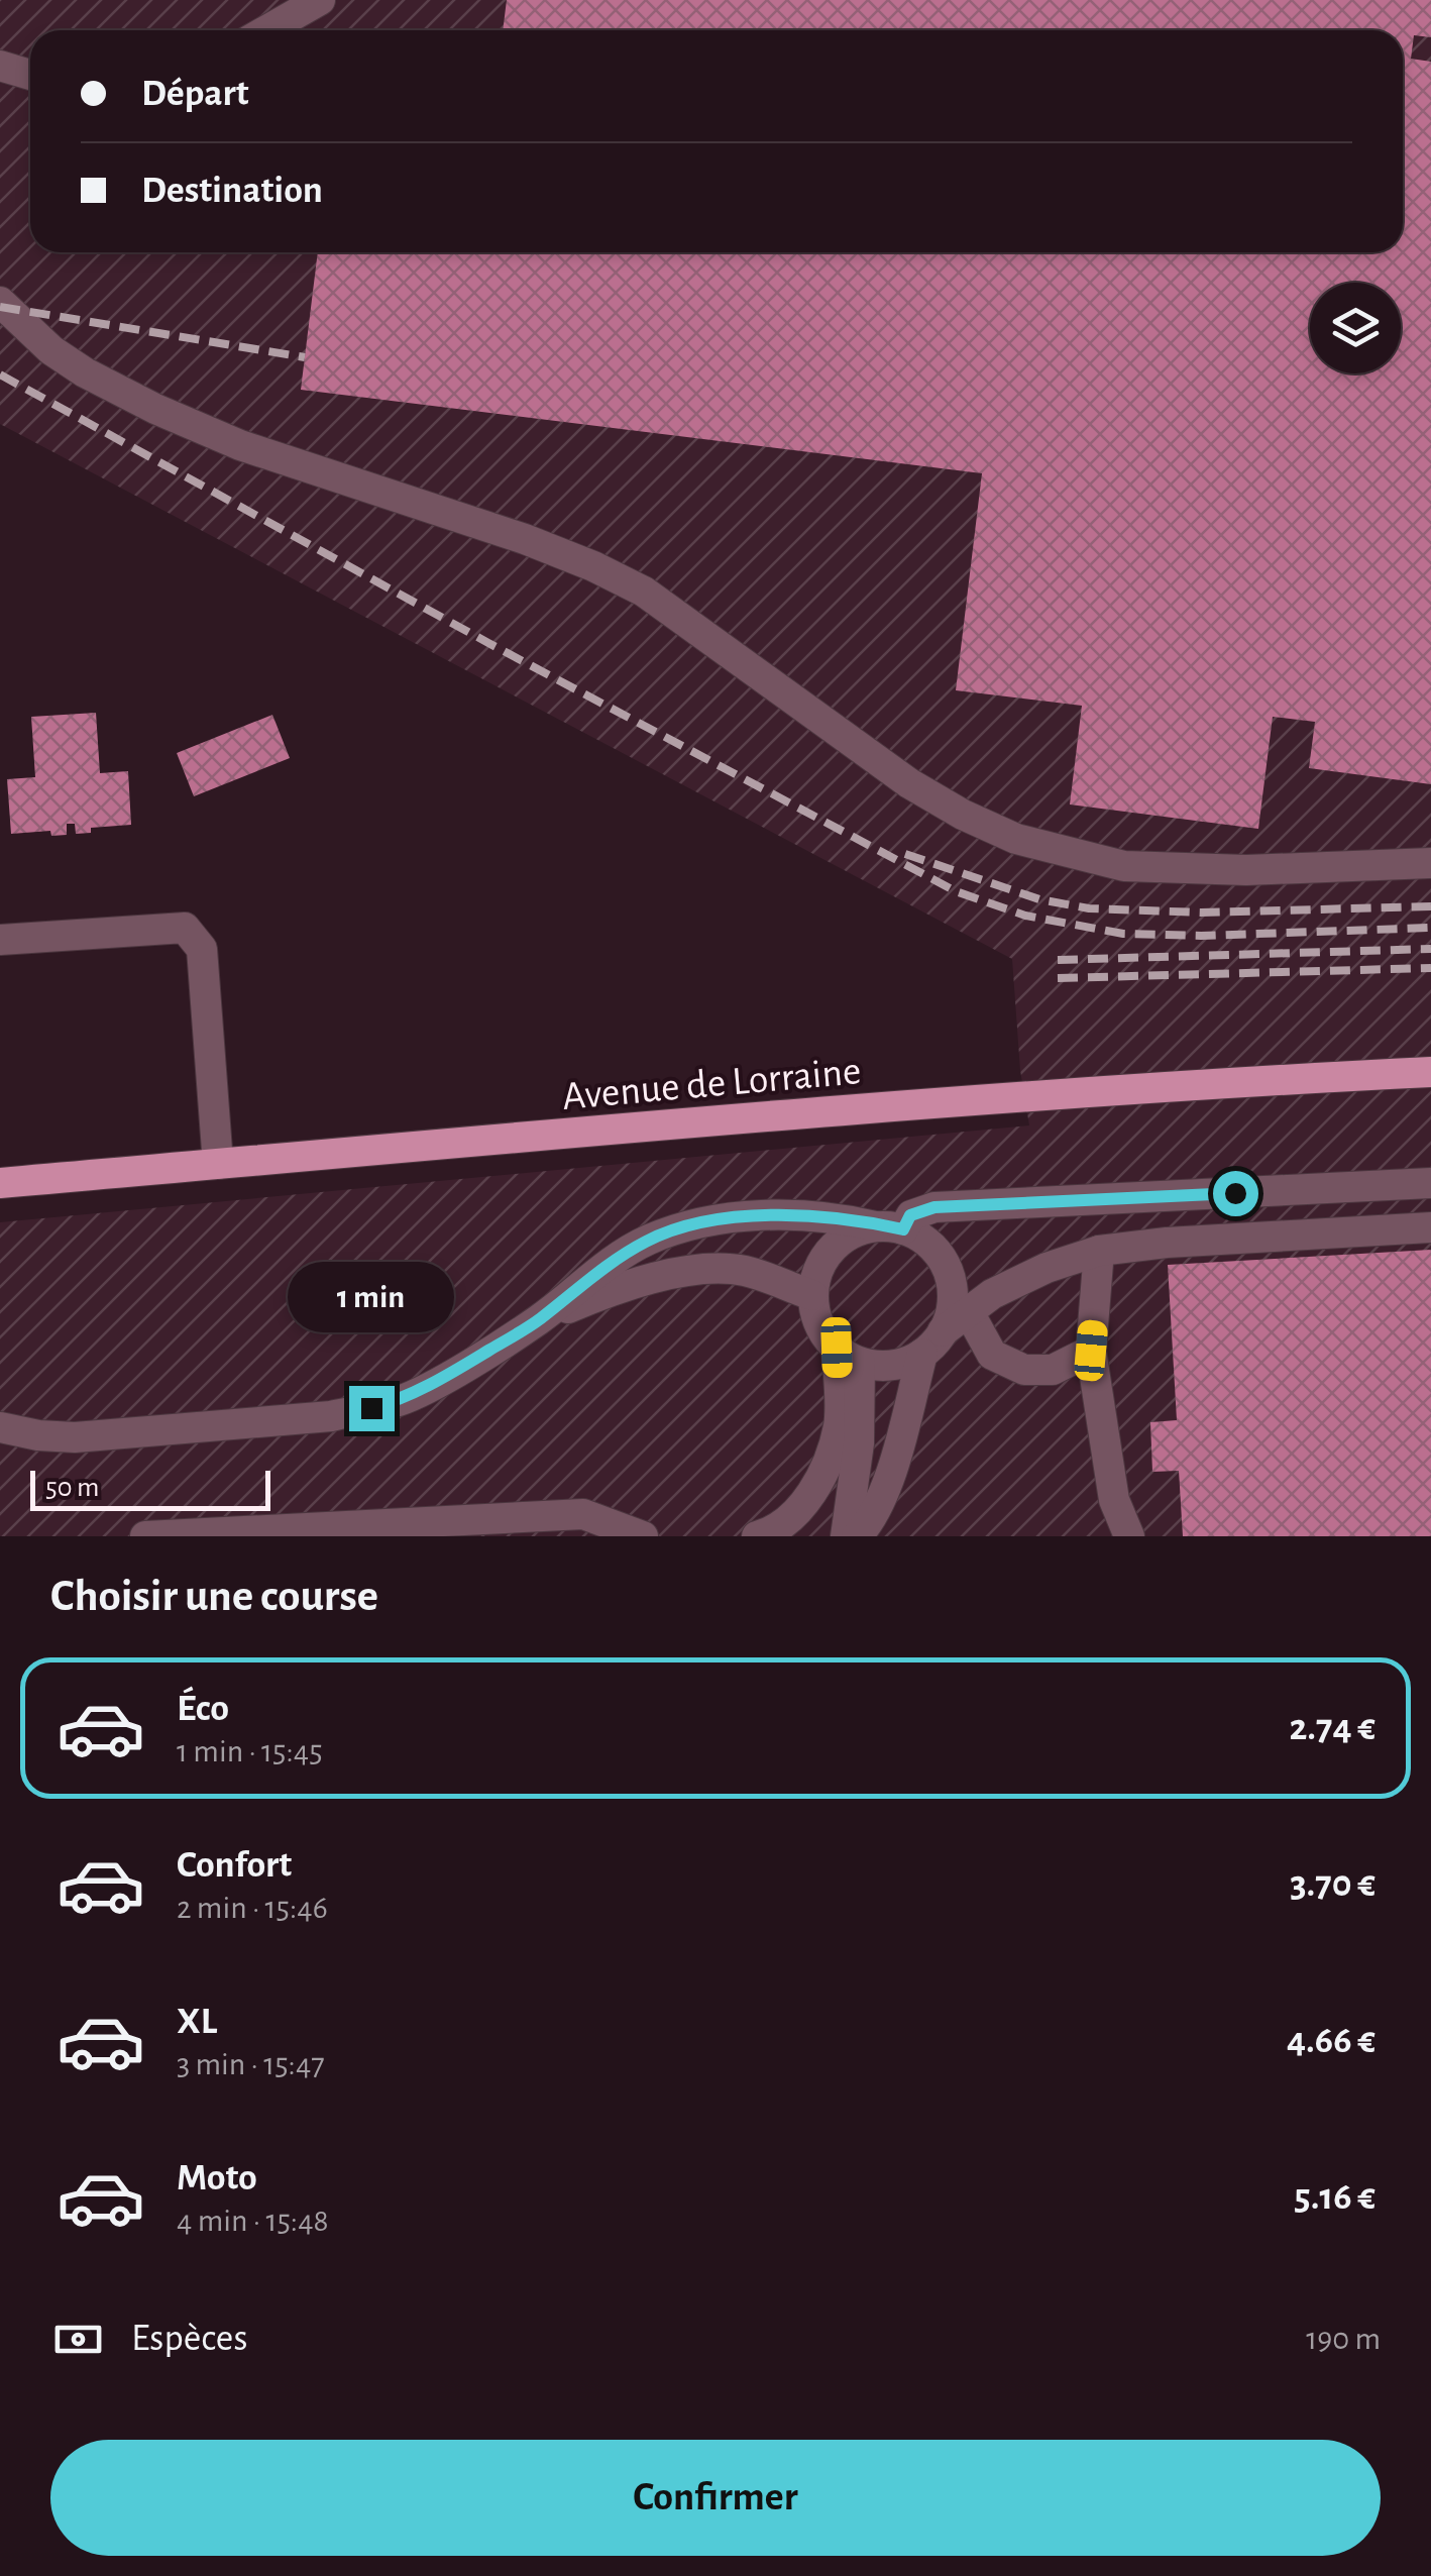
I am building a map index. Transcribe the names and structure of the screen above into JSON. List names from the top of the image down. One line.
{"streets":{"main road":["Avenue de Lorraine"]},"scale_bar":"50 m","page":{"banner":["Départ","Destination"],"bubble":"1 min","scale":"50 m","heading":"Choisir une course","list":[{"name":"Éco","note":"1 min · 15:45","value":"2.74 €"},{"name":"Confort","note":"2 min · 15:46","value":"3.70 €"},{"name":"XL","note":"3 min · 15:47","value":"4.66 €"},{"name":"Moto","note":"4 min · 15:48","value":"5.16 €"}],"pay":["Espèces","190 m"],"buttons":"Confirmer"}}
